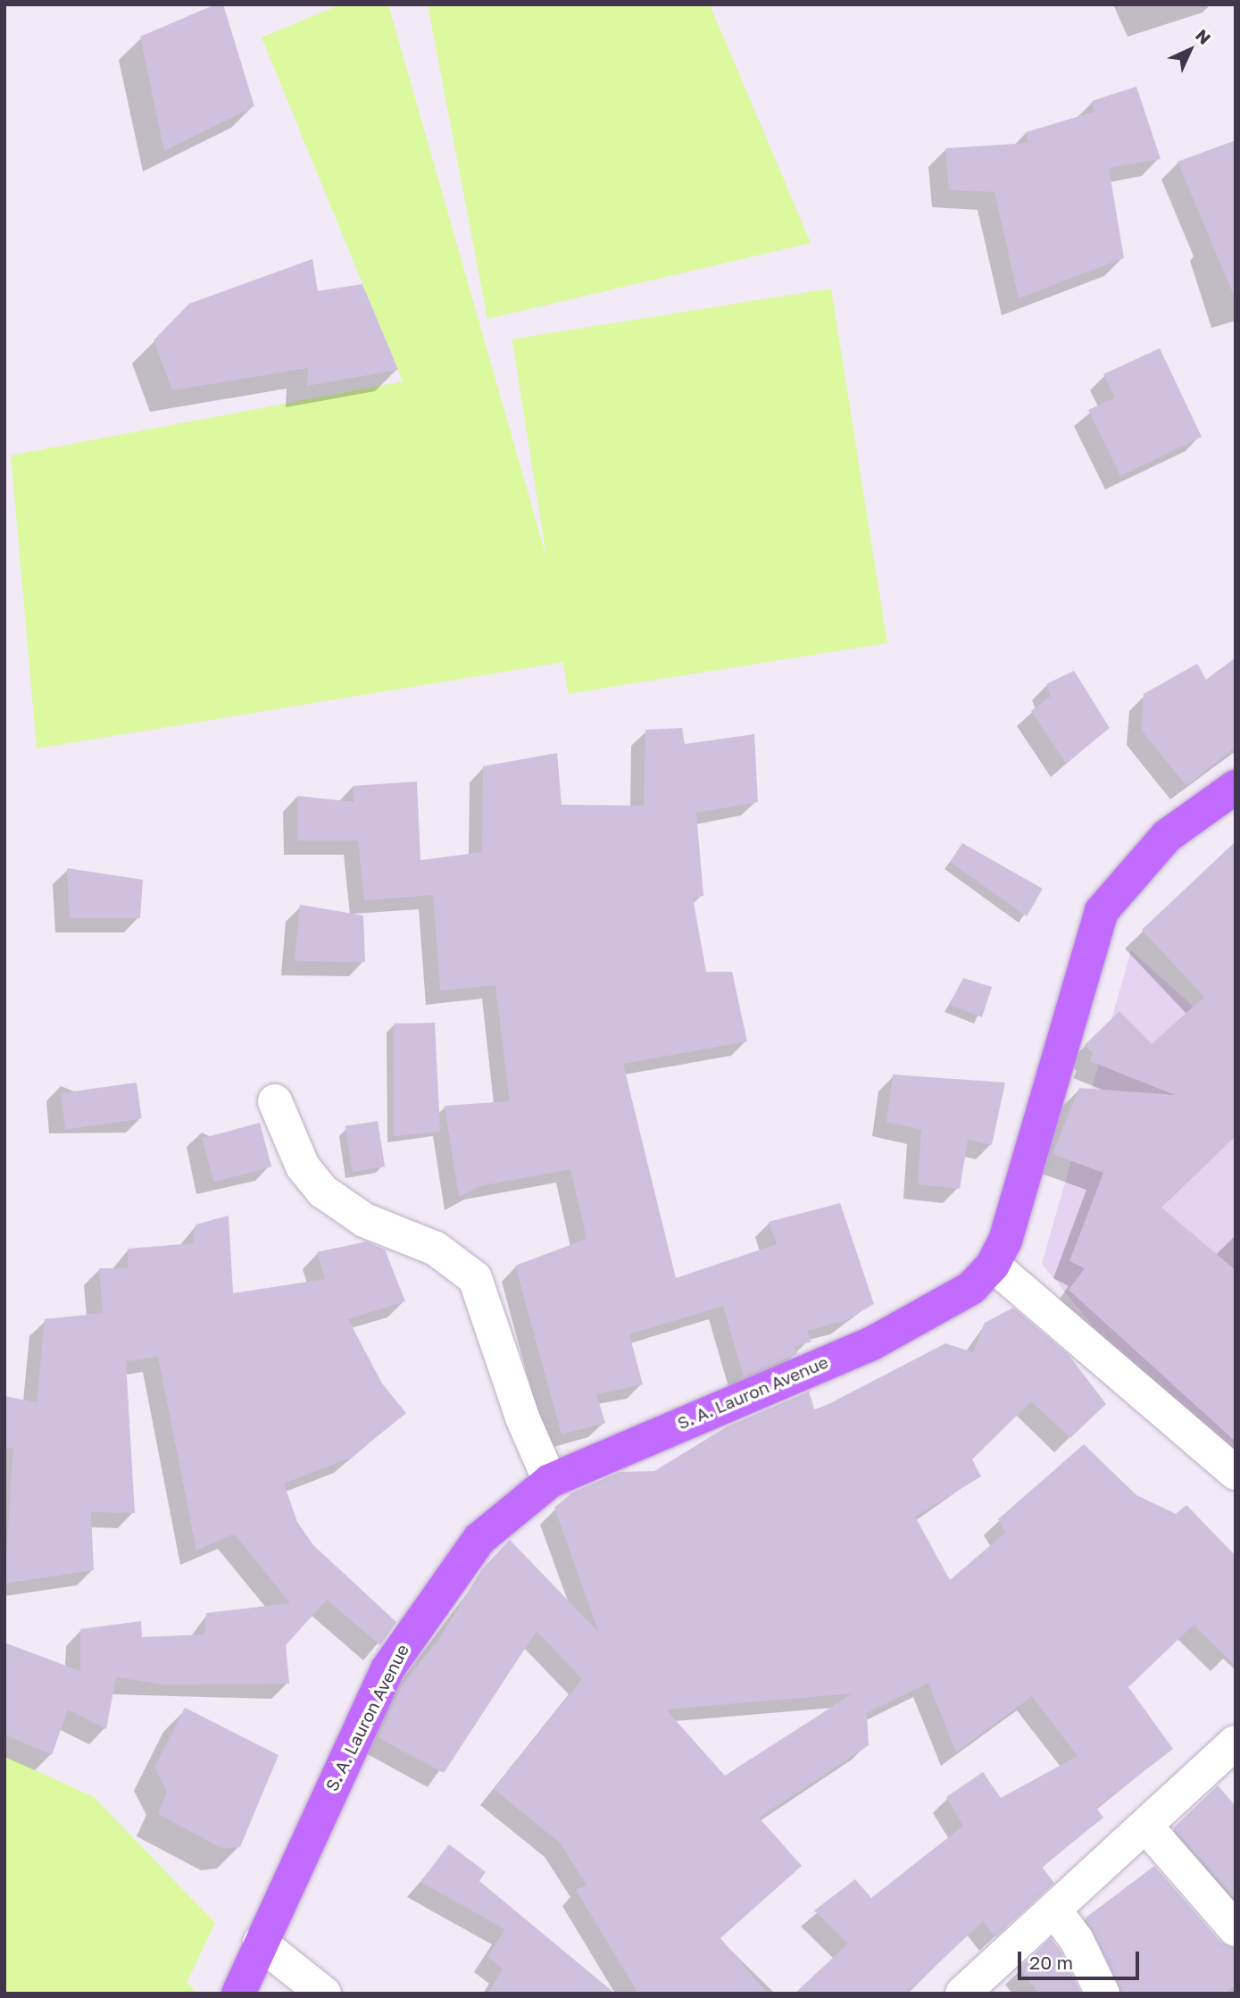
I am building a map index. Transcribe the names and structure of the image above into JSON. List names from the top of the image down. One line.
{"streets":{"highway":["S. A. Lauron Avenue"]},"scale_bar":"20 m","north":"top right"}
